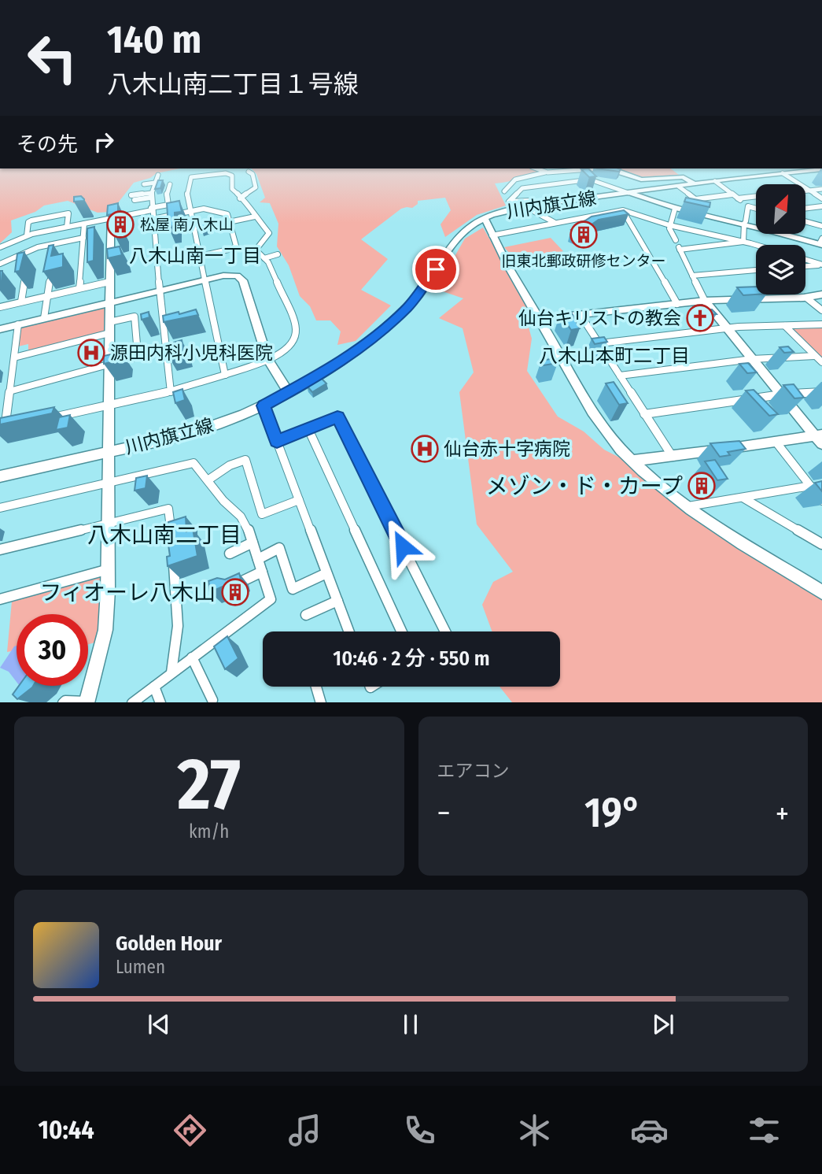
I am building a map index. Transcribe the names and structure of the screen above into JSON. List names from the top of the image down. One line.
{"streets":{"street":["川内旗立線"]},"districts":["八木山南一丁目","八木山本町二丁目","八木山南二丁目"],"places":{"building":["松屋 南八木山","旧東北郵政研修センター","メゾン・ド・カープ","フィオーレ八木山"],"church":["仙台キリストの教会"],"hospital":["源田内科小児科医院","仙台赤十字病院"]},"north":"top right","page":{"turn":["140 m","八木山南二丁目１号線"],"then":"その先","limit":"30","trip":"10:46 · 2 分 · 550 m","tile":[["27","km/h"],"エアコン"],"heat":["−","19°","+"],"song":["Golden Hour","Lumen"],"tabs":"10:44"}}
